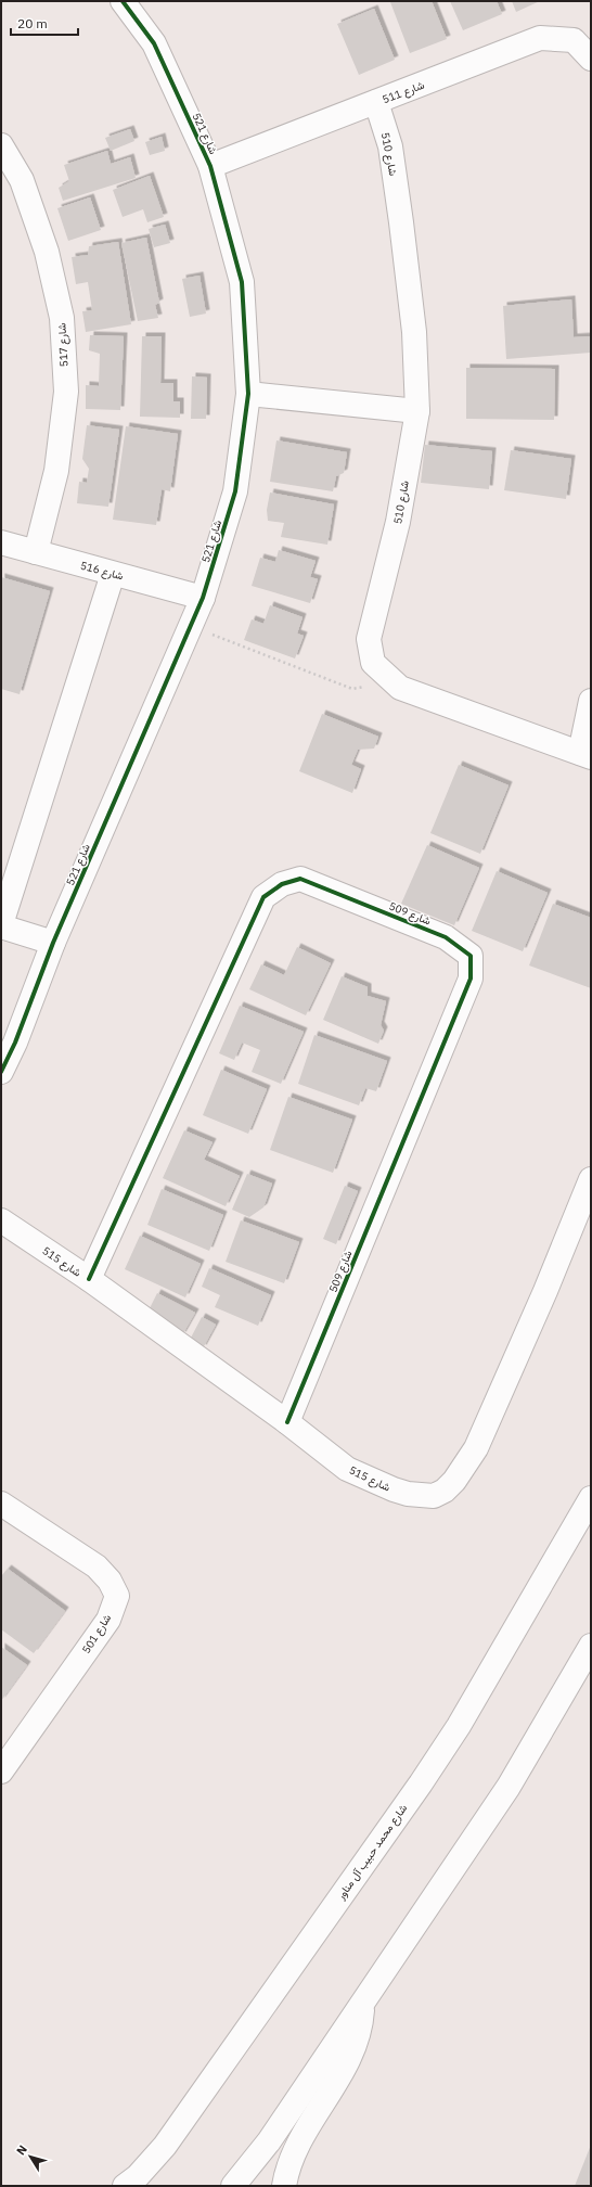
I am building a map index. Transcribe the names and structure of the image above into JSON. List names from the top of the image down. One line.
{"streets":{"street":["شارع 511","شارع 521","شارع 510","شارع 517","شارع 516","شارع 509","شارع 515","شارع 501","شارع محمد حبيب آل مناور"]},"crossings":[["شارع 511","شارع 521"],["شارع 511","شارع 510"],["شارع 521","شارع 516"],["شارع 517","شارع 516"],["شارع 509","شارع 515"]],"scale_bar":"20 m","north":"top left"}
